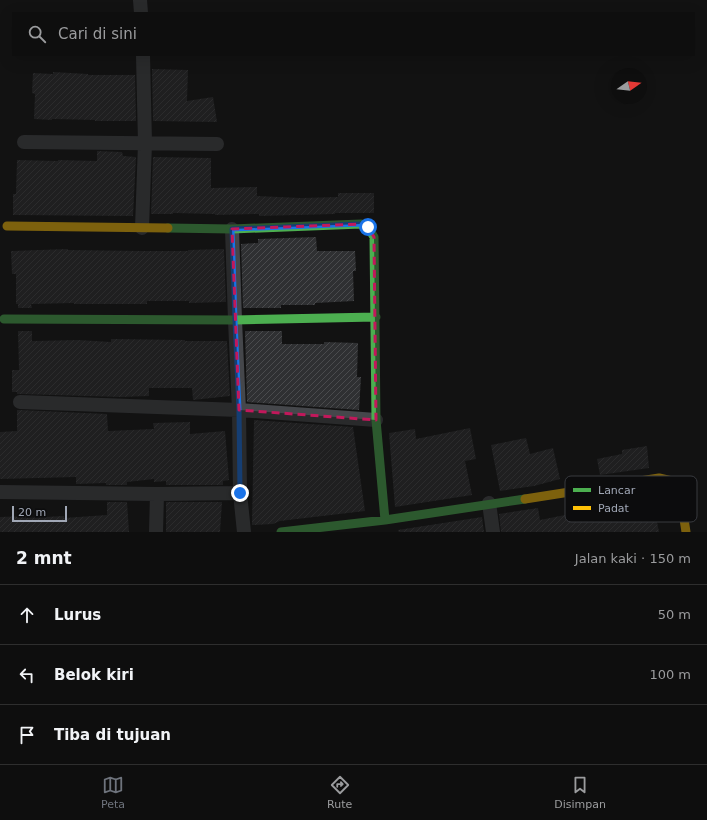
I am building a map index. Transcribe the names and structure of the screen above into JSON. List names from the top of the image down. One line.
{"legend":["Lancar","Padat"],"scale_bar":"20 m","north":"right","page":{"search":"Cari di sini","scale":"20 m","heading":["2 mnt","Jalan kaki · 150 m"],"list":[["Lurus","50 m"],["Belok kiri","100 m"],"Tiba di tujuan"],"nav":["Peta","Rute","Disimpan"]}}
